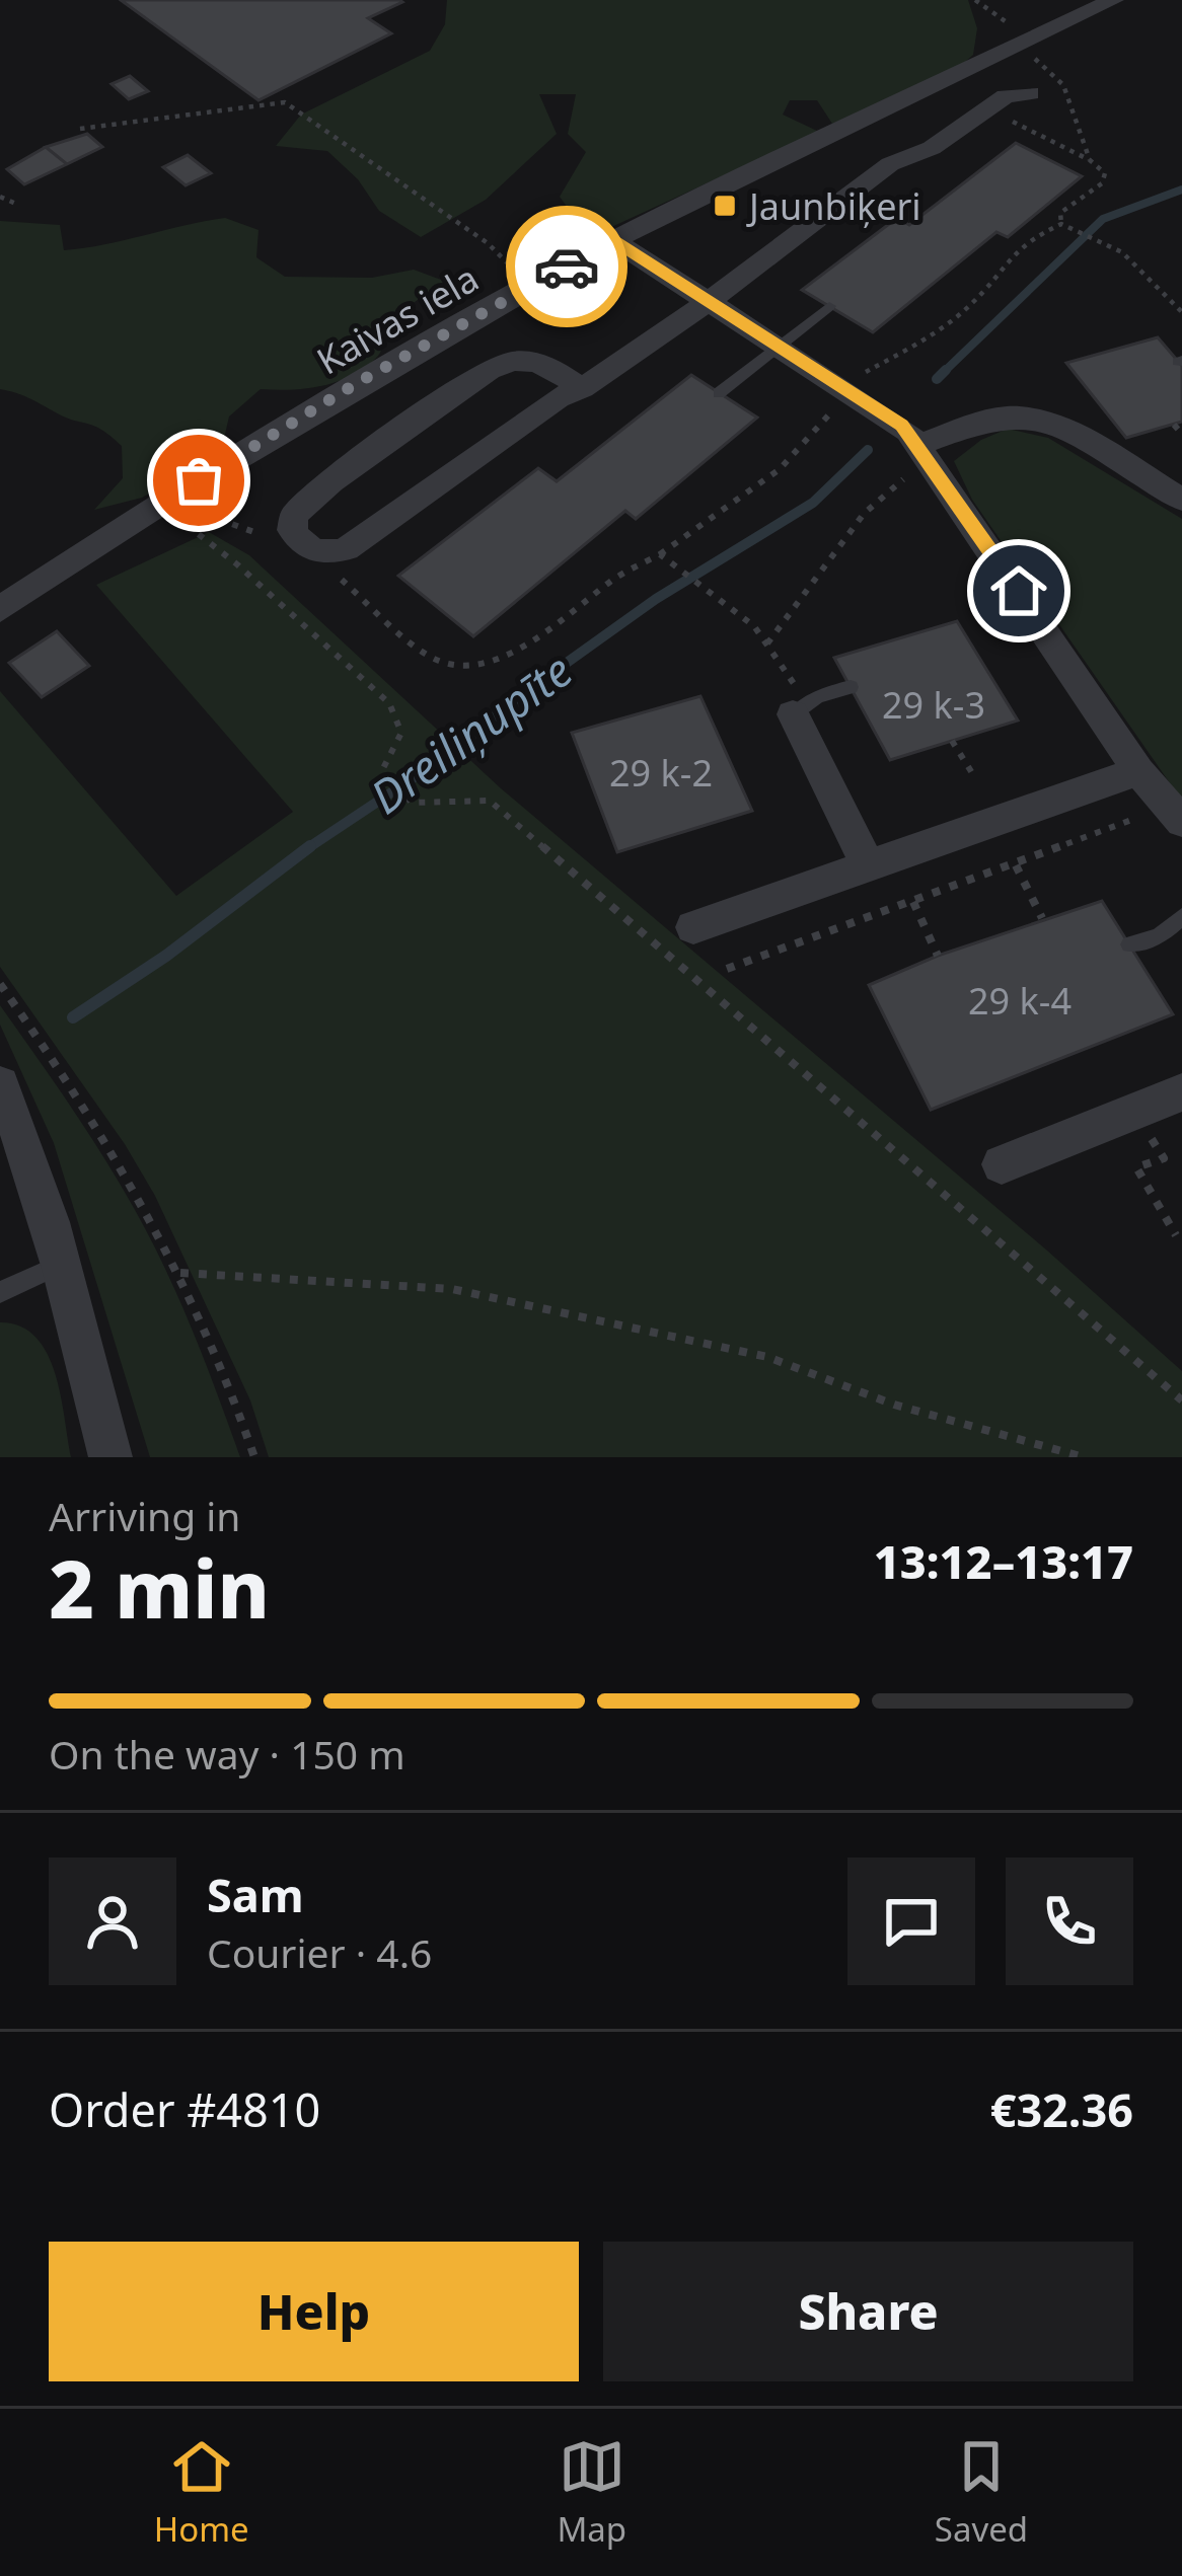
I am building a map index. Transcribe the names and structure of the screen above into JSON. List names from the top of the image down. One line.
{"streets":{"street":["Kaivas iela"]},"water":["Dreiliņupīte"],"places":{"transit":["Jaunbiķeri"]},"house_numbers":["29 k-3","29 k-2","29 k-4"],"page":{"heading":["2 min","Arriving in","13:12–13:17"],"panel":["Sam","Courier · 4.6","Order #4810","€32.36"],"bar":"On the way · 150 m","buttons":["Help","Share"],"tabs":["Home","Map","Saved"]}}
